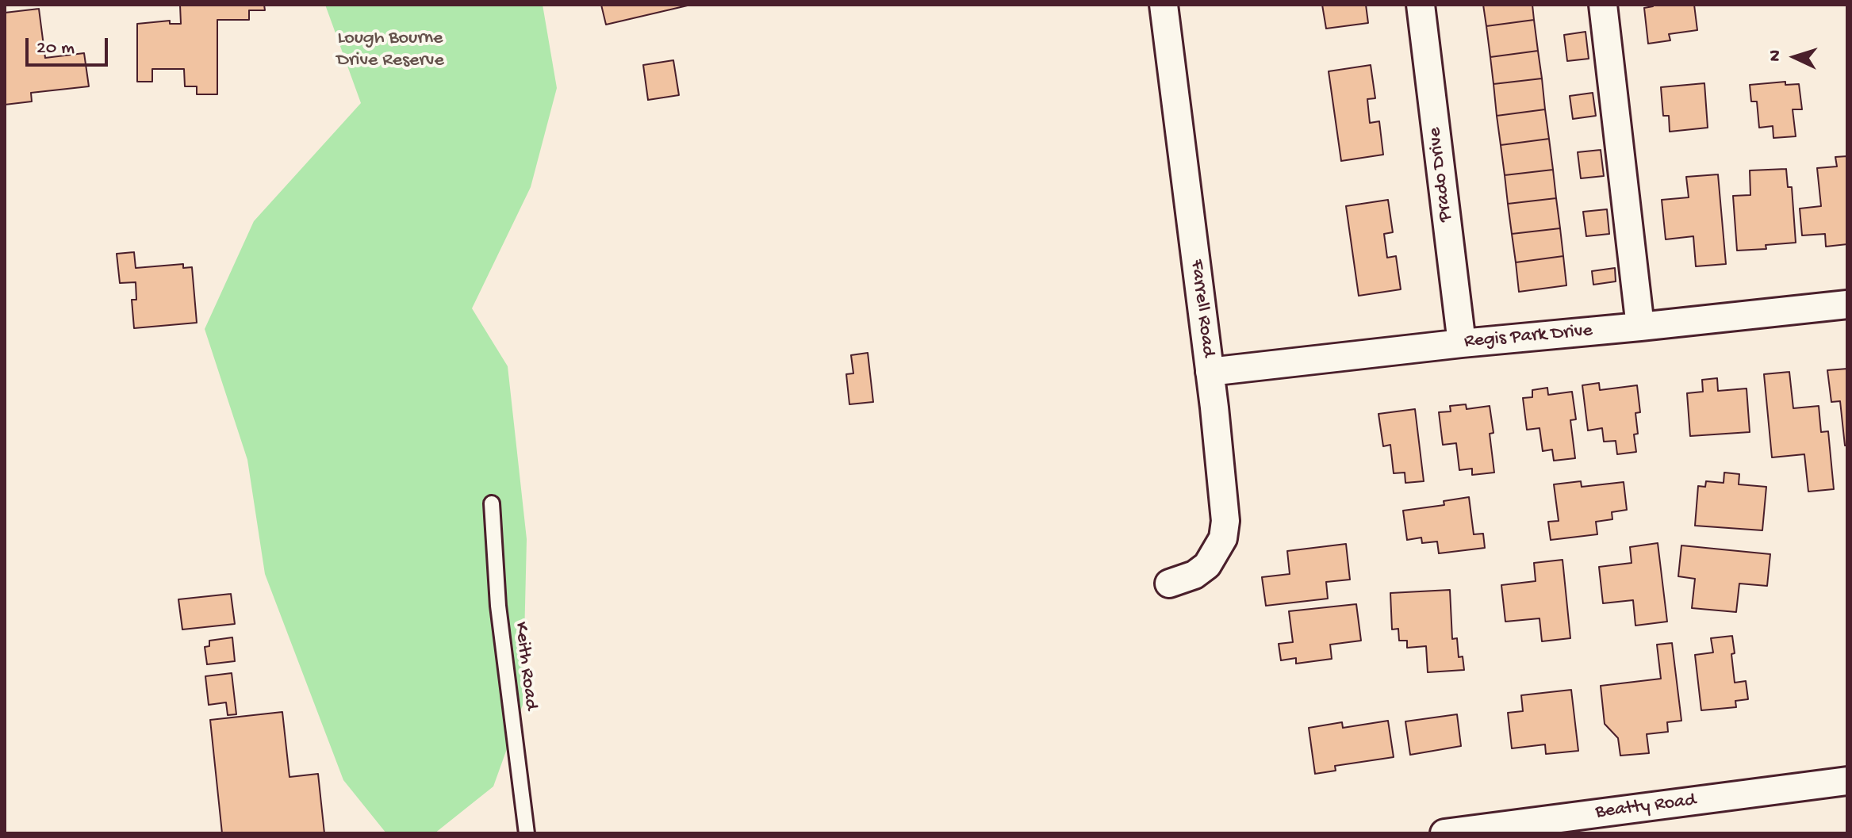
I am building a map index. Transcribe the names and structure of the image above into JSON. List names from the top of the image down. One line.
{"streets":{"street":["Prado Drive","Farrell Road","Regis Park Drive","Beatty Road"],"lane":["Keith Road"]},"crossings":[["Prado Drive","Regis Park Drive"],["Farrell Road","Regis Park Drive"]],"parks":["Lough Bourne Drive Reserve"],"scale_bar":"20 m","north":"left"}
